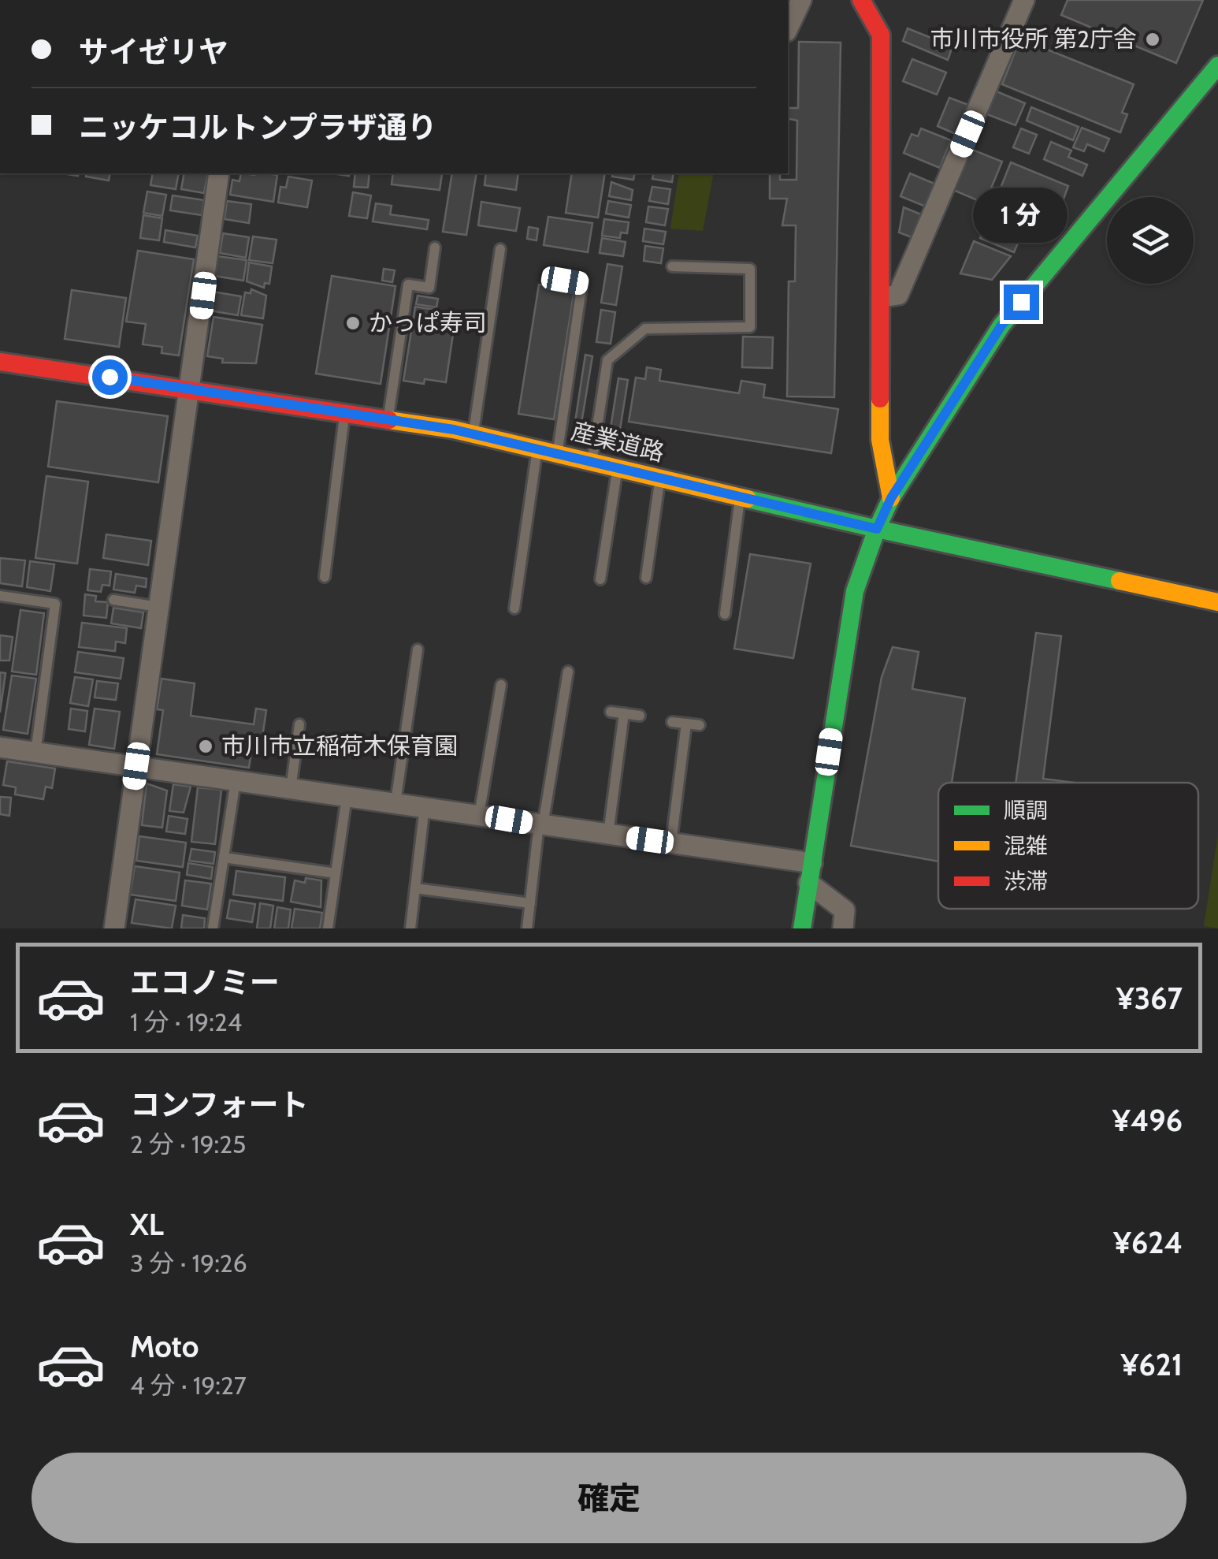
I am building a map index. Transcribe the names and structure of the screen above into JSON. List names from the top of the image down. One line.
{"streets":{"main road":["産業道路"]},"places":["市川市役所 第2庁舎","かっぱ寿司","市川市立稲荷木保育園"],"legend":["順調","混雑","渋滞"],"page":{"banner":["サイゼリヤ","ニッケコルトンプラザ通り"],"bubble":"1 分","list":[{"name":"エコノミー","note":"1 分 · 19:24","value":"¥367"},{"name":"コンフォート","note":"2 分 · 19:25","value":"¥496"},{"name":"XL","note":"3 分 · 19:26","value":"¥624"},{"name":"Moto","note":"4 分 · 19:27","value":"¥621"}],"buttons":"確定"}}
